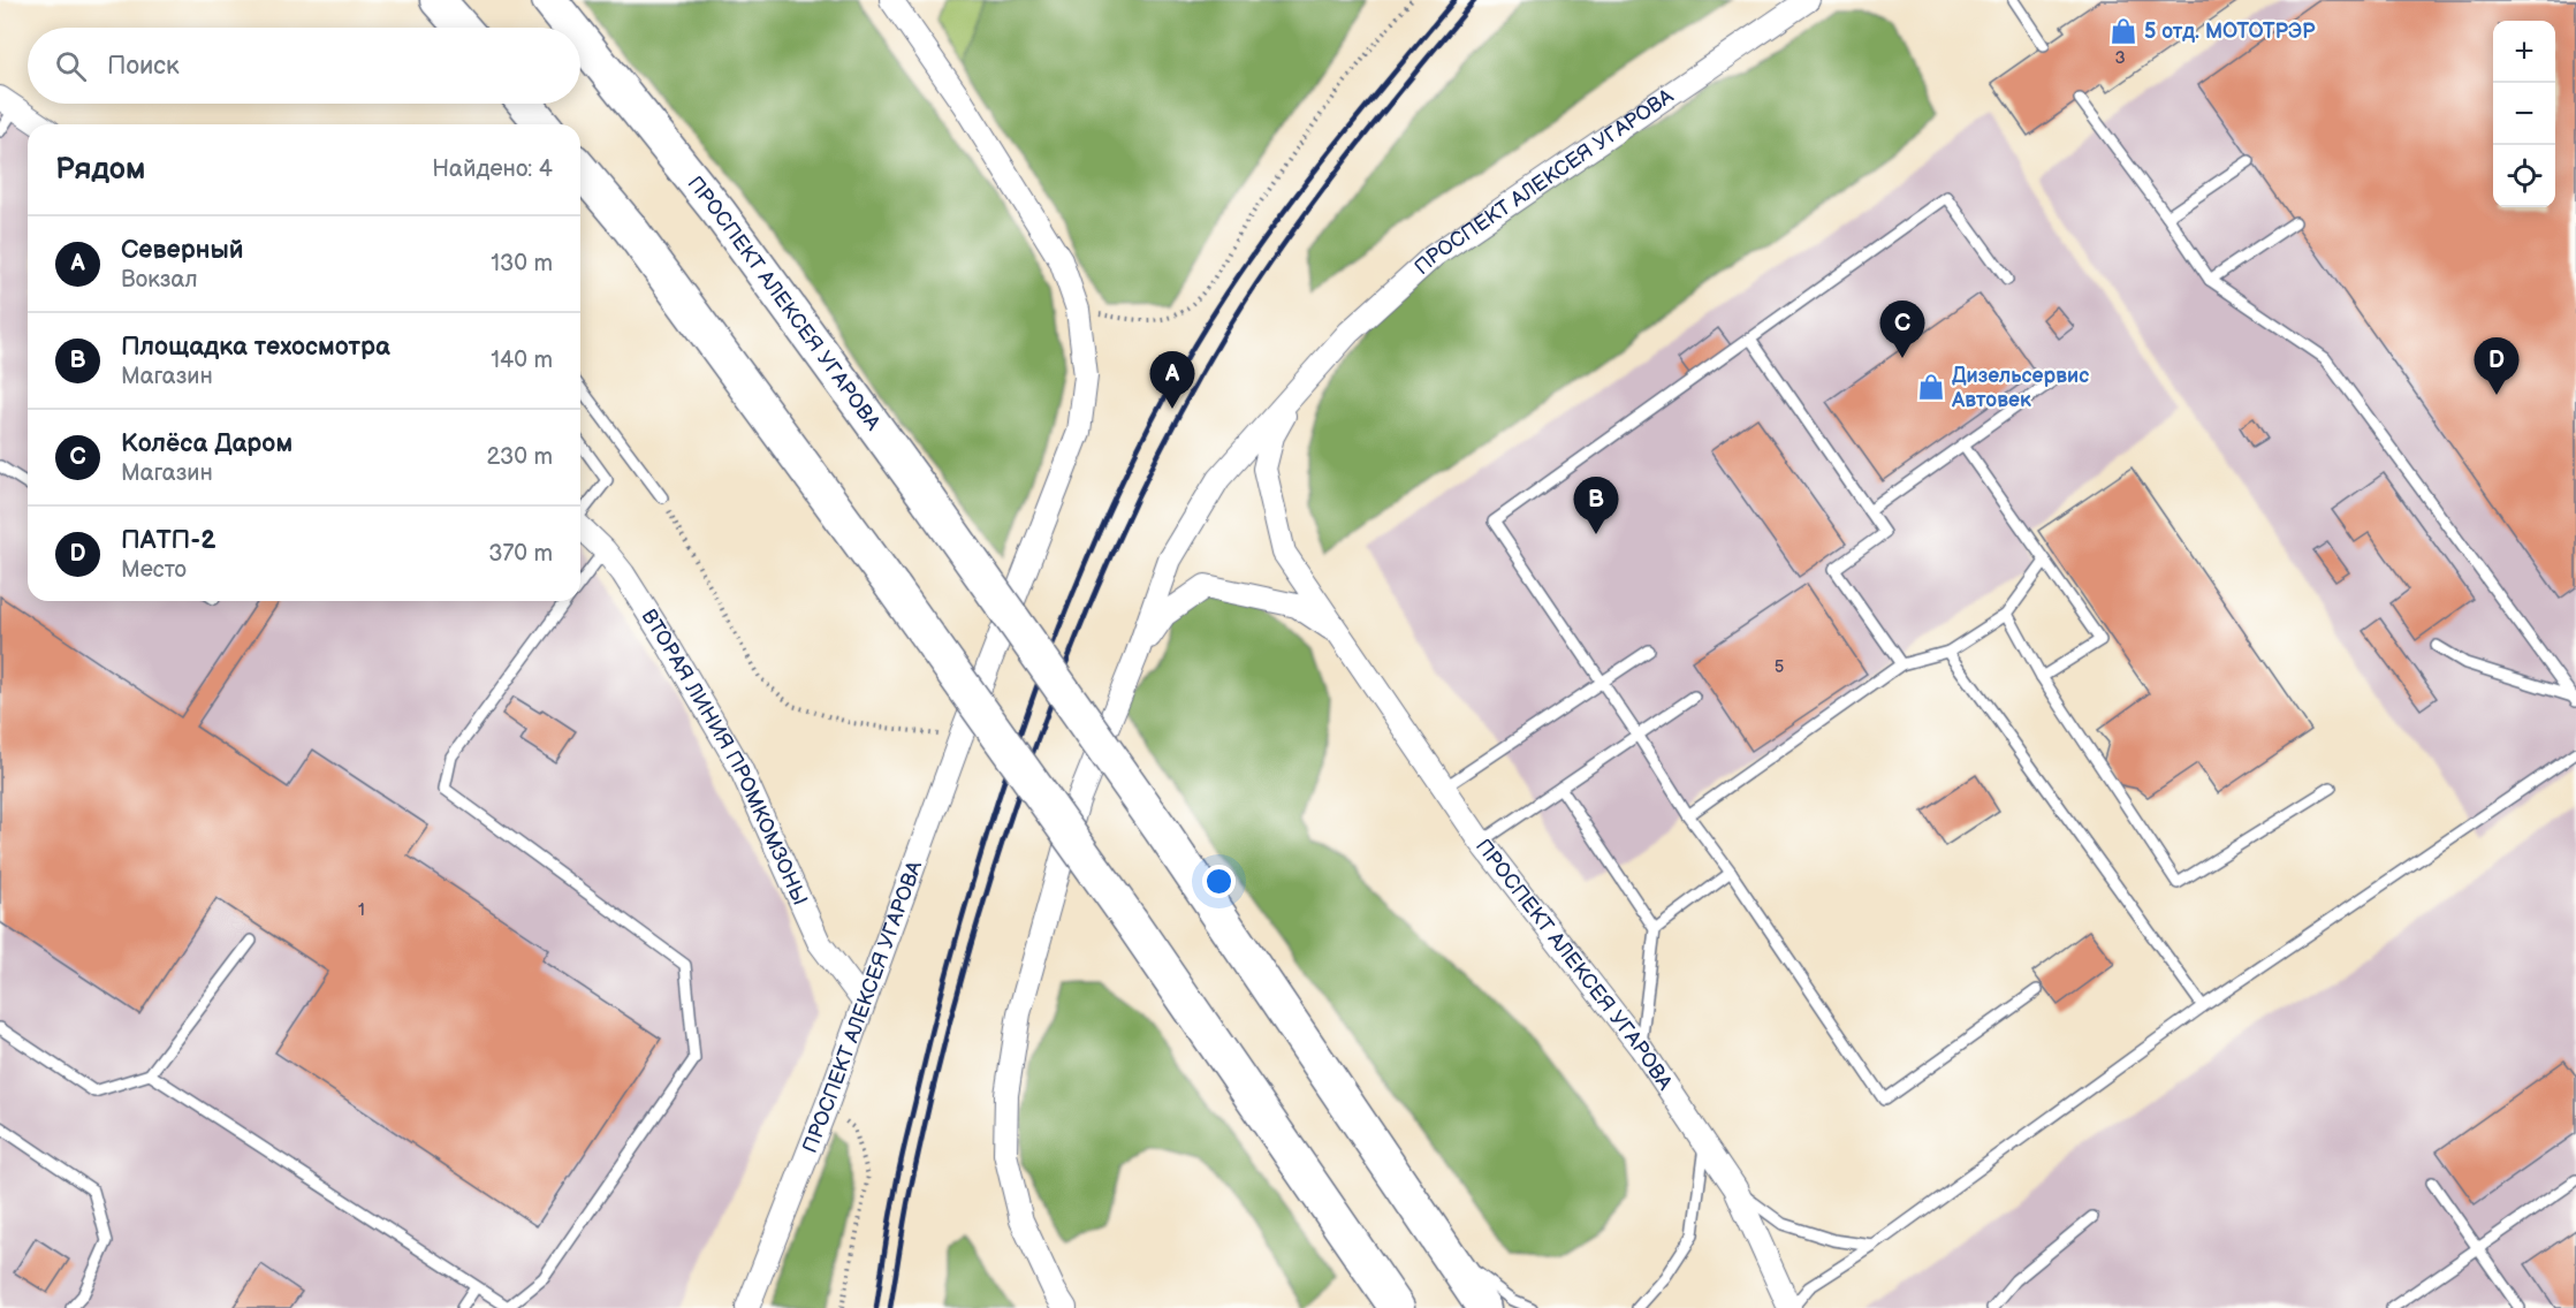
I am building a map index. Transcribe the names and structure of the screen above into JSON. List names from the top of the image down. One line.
{"streets":{"main road":["ПРОСПЕКТ АЛЕКСЕЯ УГАРОВА"],"street":["ВТОРАЯ ЛИНИЯ ПРОМКОМЗОНЫ"]},"crossings":[["ПРОСПЕКТ АЛЕКСЕЯ УГАРОВА","ВТОРАЯ ЛИНИЯ ПРОМКОМЗОНЫ"]],"places":{"shop":["5 отд. МОТОТРЭР","Дизельсервис Автовек"]},"house_numbers":["3","5","1"],"page":{"map_buttons":["+","−"],"search":"Поиск","heading":["Рядом","Найдено: 4"],"list":[{"mark":"A","name":"Северный","note":"Вокзал","value":"130 m"},{"mark":"B","name":"Площадка техосмотра","note":"Магазин","value":"140 m"},{"mark":"C","name":"Колёса Даром","note":"Магазин","value":"230 m"},{"mark":"D","name":"ПАТП-2","note":"Место","value":"370 m"}],"pins":["C","D","A","B"]}}
